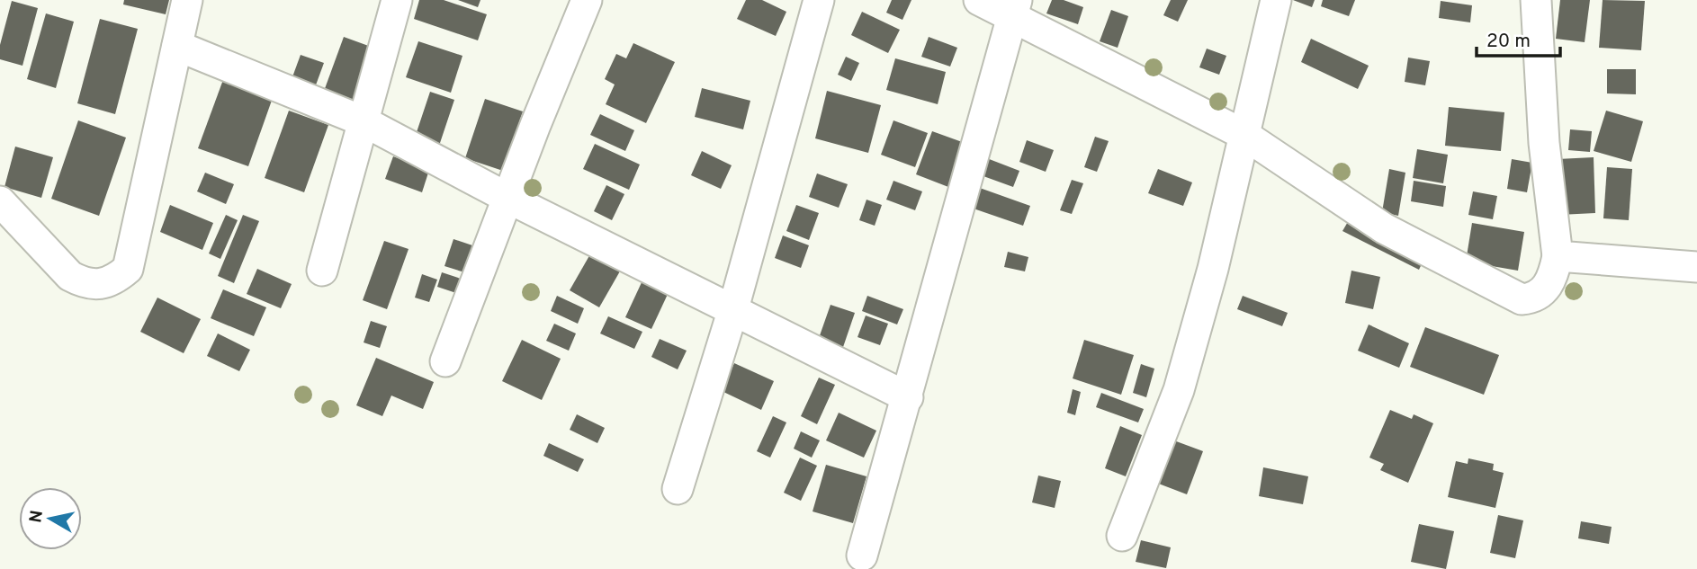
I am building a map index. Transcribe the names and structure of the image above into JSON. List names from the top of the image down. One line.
{"scale_bar":"20 m","north":"left"}
